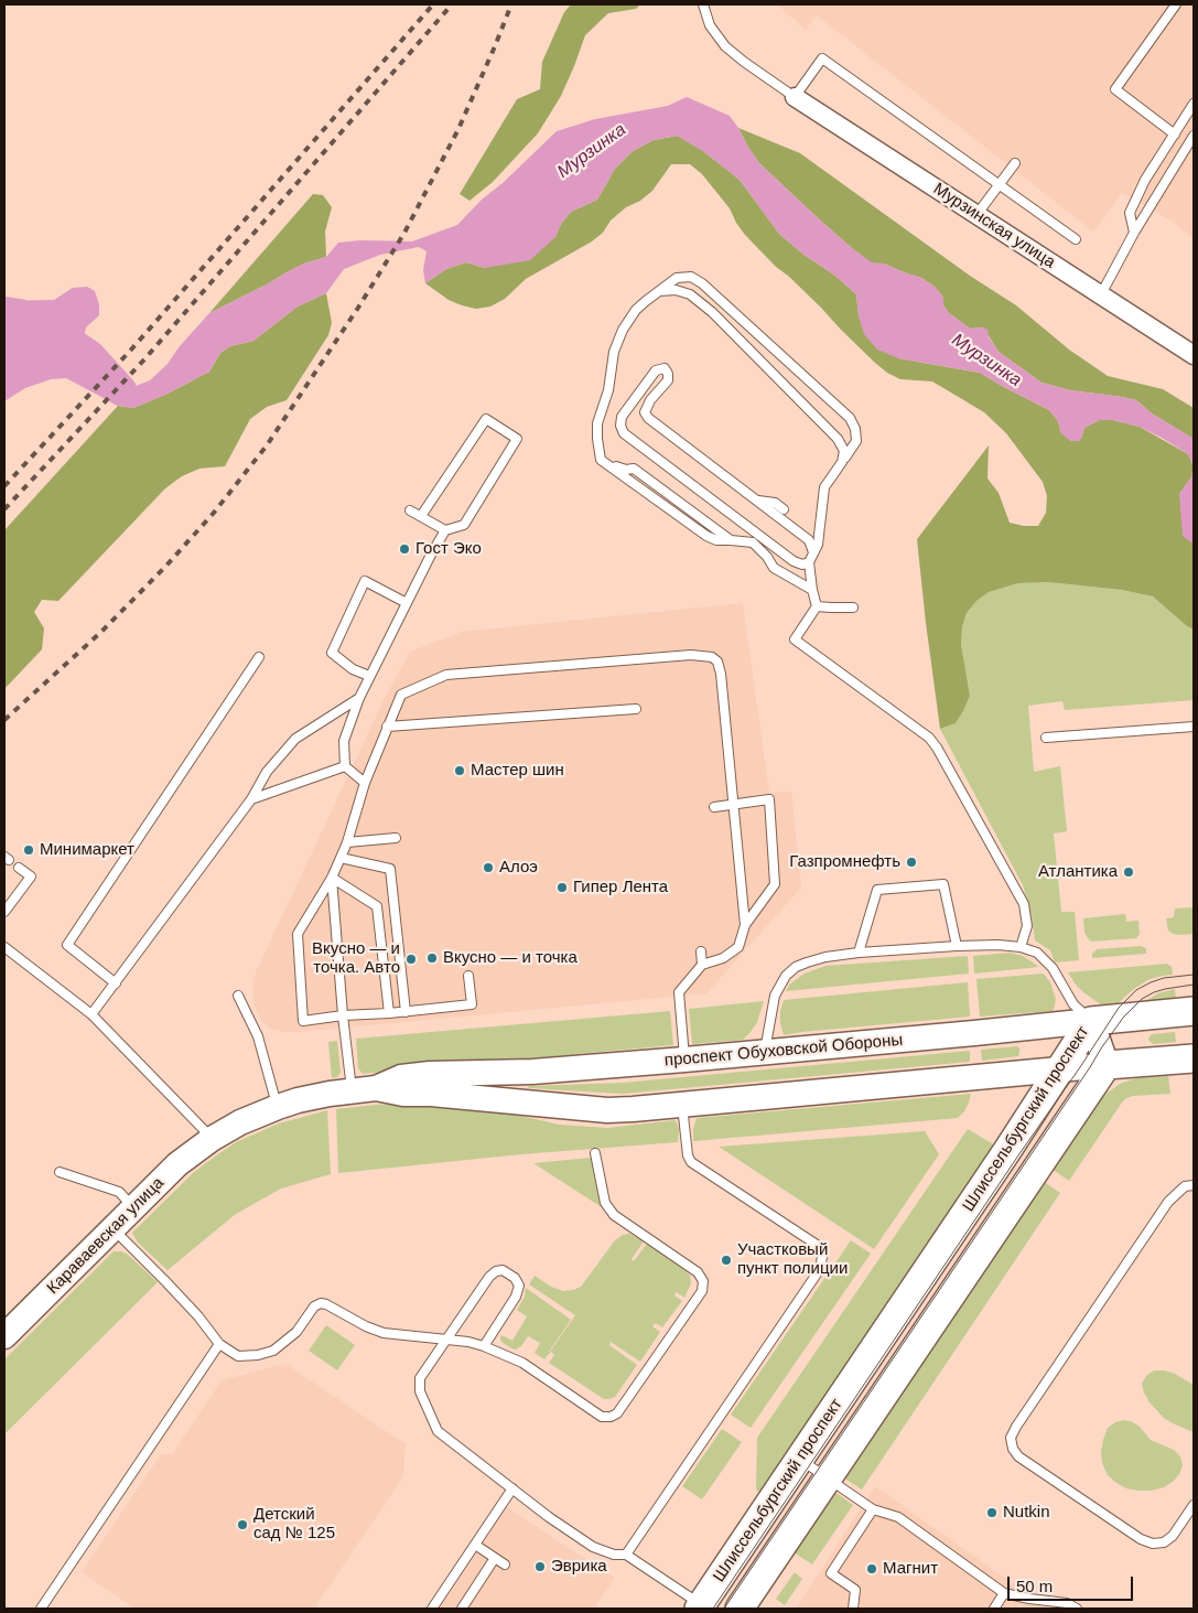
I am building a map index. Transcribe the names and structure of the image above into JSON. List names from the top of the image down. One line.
{"streets":{"main road":["проспект Обуховской Обороны","Шлиссельбургский проспект"],"street":["Мурзинская улица","Караваевская улица"]},"crossings":[["проспект Обуховской Обороны","Шлиссельбургский проспект"],["проспект Обуховской Обороны","Караваевская улица"]],"water":["Мурзинка"],"places":["Гост Эко","Мастер шин","Минимаркет","Газпромнефть","Алоэ","Атлантика","Гипер Лента","Вкусно — и точка","Вкусно — и точка. Авто","Участковый пункт полиции","Nutkin","Детский сад № 125","Эврика","Магнит"],"scale_bar":"50 m"}
